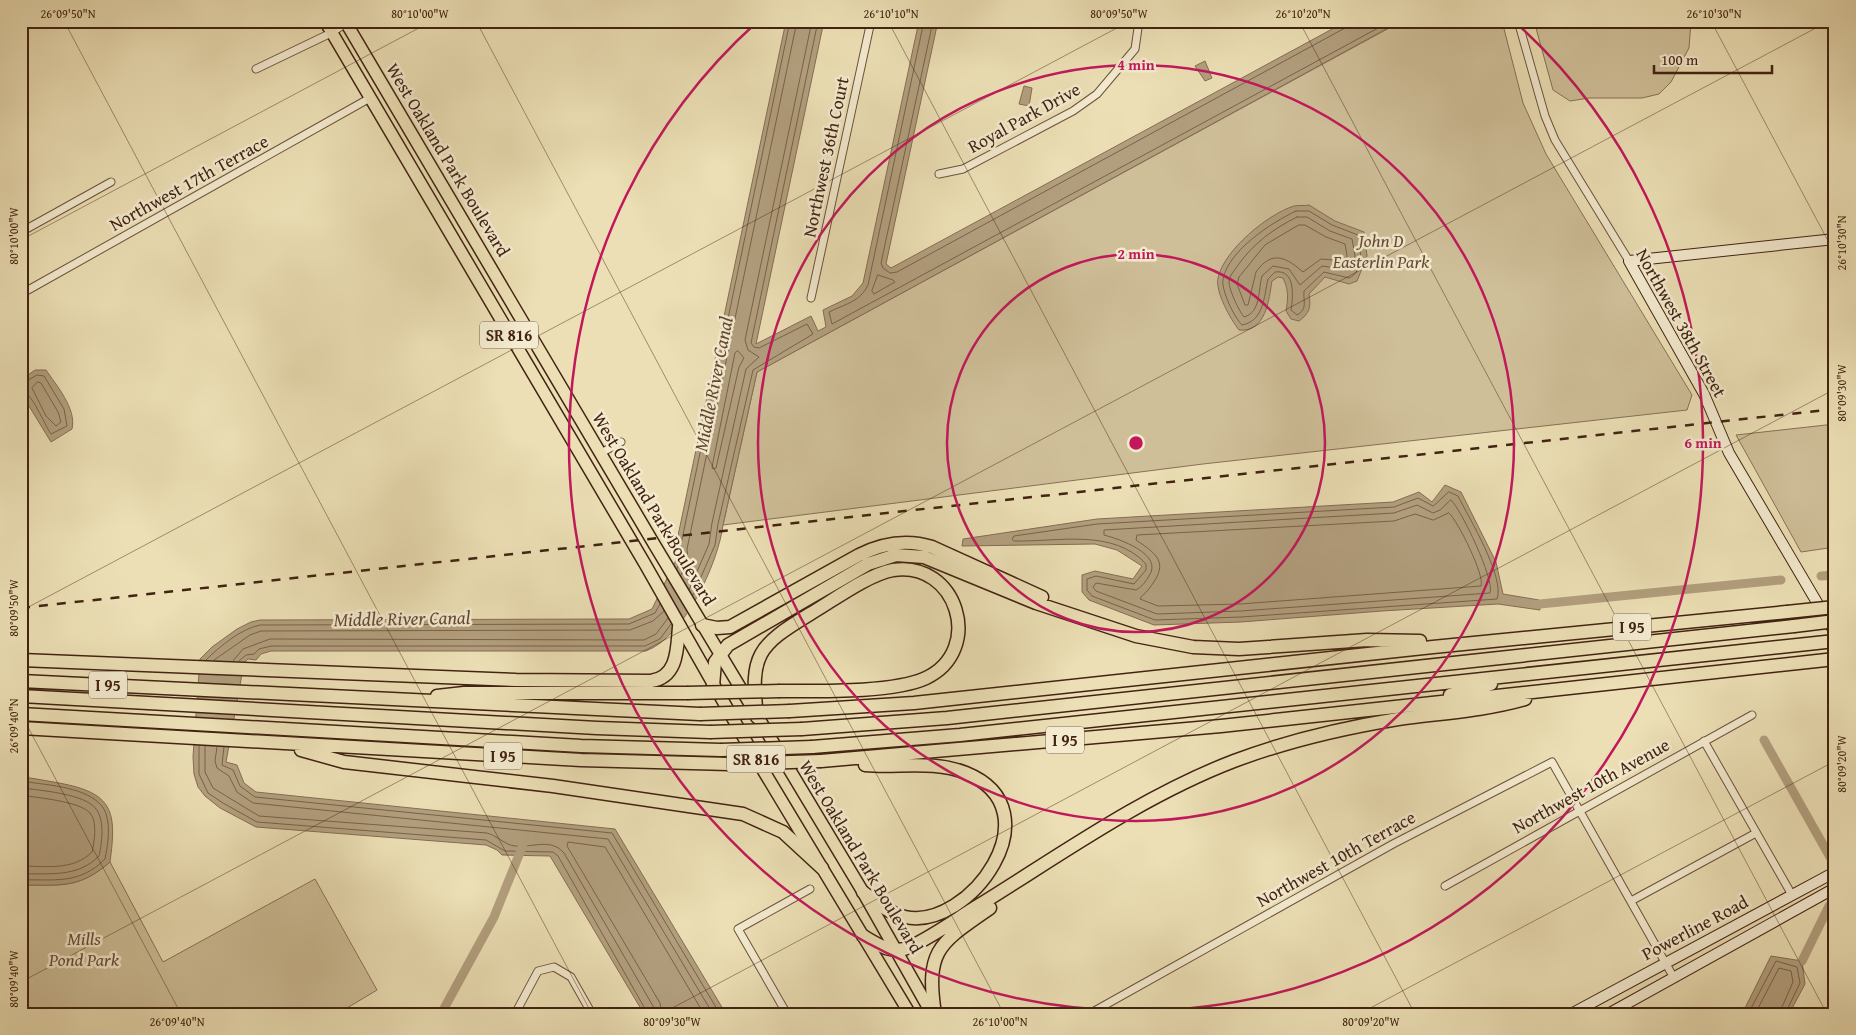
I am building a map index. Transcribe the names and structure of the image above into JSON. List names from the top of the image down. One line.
{"streets":{"highway":["I 95"],"main road":["West Oakland Park Boulevard","SR 816"],"street":["Royal Park Drive","Northwest 36th Court","Northwest 17th Terrace","Northwest 38th Street","Northwest 10th Avenue","Northwest 10th Terrace","Powerline Road"]},"crossings":[["West Oakland Park Boulevard","Northwest 17th Terrace"],["Northwest 10th Avenue","Northwest 10th Terrace"]],"water":["Middle River Canal"],"parks":["John D Easterlin Park","Mills Pond Park"],"scale_bar":"100 m","coordinates":["26°09'50\"N","80°10'00\"W","26°10'10\"N","80°09'50\"W","26°10'20\"N","26°10'30\"N","80°09'30\"W","26°09'40\"N","80°09'20\"W","80°09'40\"W","26°10'00\"N"],"rings":["4 min","2 min","6 min"]}
